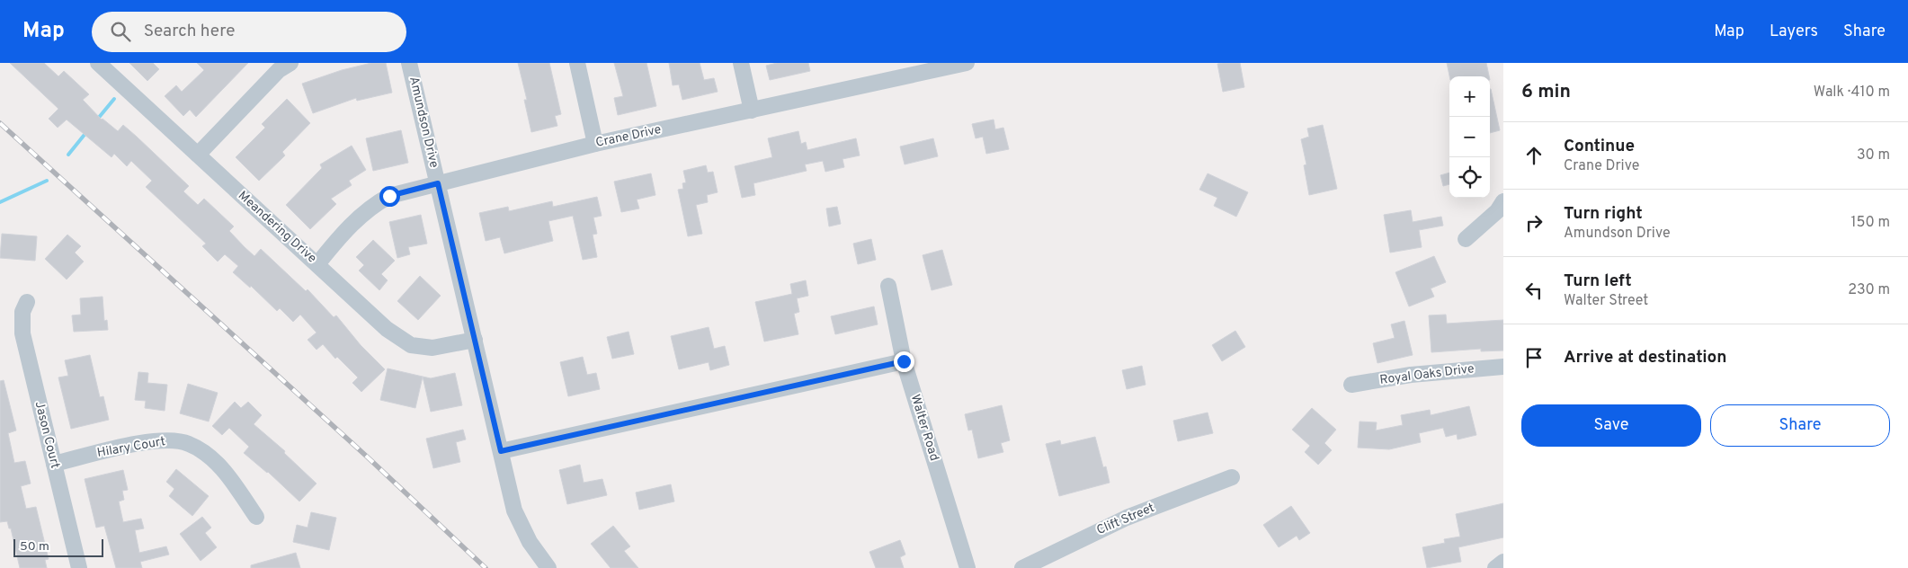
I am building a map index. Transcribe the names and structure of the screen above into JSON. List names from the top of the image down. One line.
{"streets":{"street":["Amundson Drive","Crane Drive","Meandering Drive","Royal Oaks Drive","Walter Road","Jason Court","Hilary Court","Clift Street"]},"crossings":[["Amundson Drive","Crane Drive"],["Amundson Drive","Meandering Drive"],["Crane Drive","Meandering Drive"],["Jason Court","Hilary Court"]],"scale_bar":"50 m","page":{"header":"Map","search":"Search here","nav":["Map","Layers","Share"],"heading":["6 min","Walk · 410 m"],"map_buttons":["+","−"],"list":[["Continue","Crane Drive","30 m"],["Turn right","Amundson Drive","150 m"],["Turn left","Walter Street","230 m"],"Arrive at destination"],"buttons":["Save","Share"],"scale":"50 m"}}
